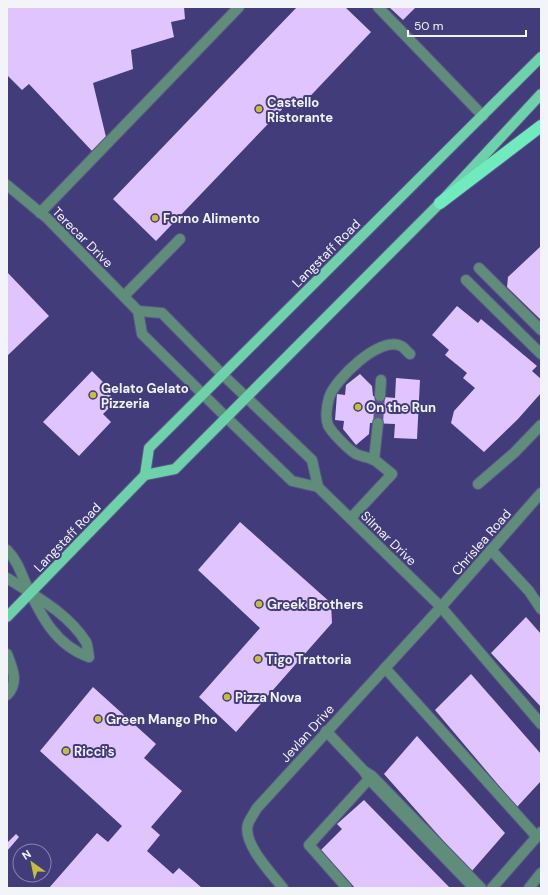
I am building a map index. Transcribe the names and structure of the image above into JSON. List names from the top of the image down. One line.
{"streets":{"main road":["Langstaff Road"],"street":["Terecar Drive","Silmar Drive","Chrislea Road","Jevlan Drive"]},"crossings":[["Silmar Drive","Chrislea Road"],["Silmar Drive","Jevlan Drive"],["Chrislea Road","Jevlan Drive"]],"places":["Castello Ristorante","Forno Alimento","Gelato Gelato Pizzeria","On the Run","Greek Brothers","Tigo Trattoria","Pizza Nova","Green Mango Pho","Ricci's"],"scale_bar":"50 m","north":"top left"}
